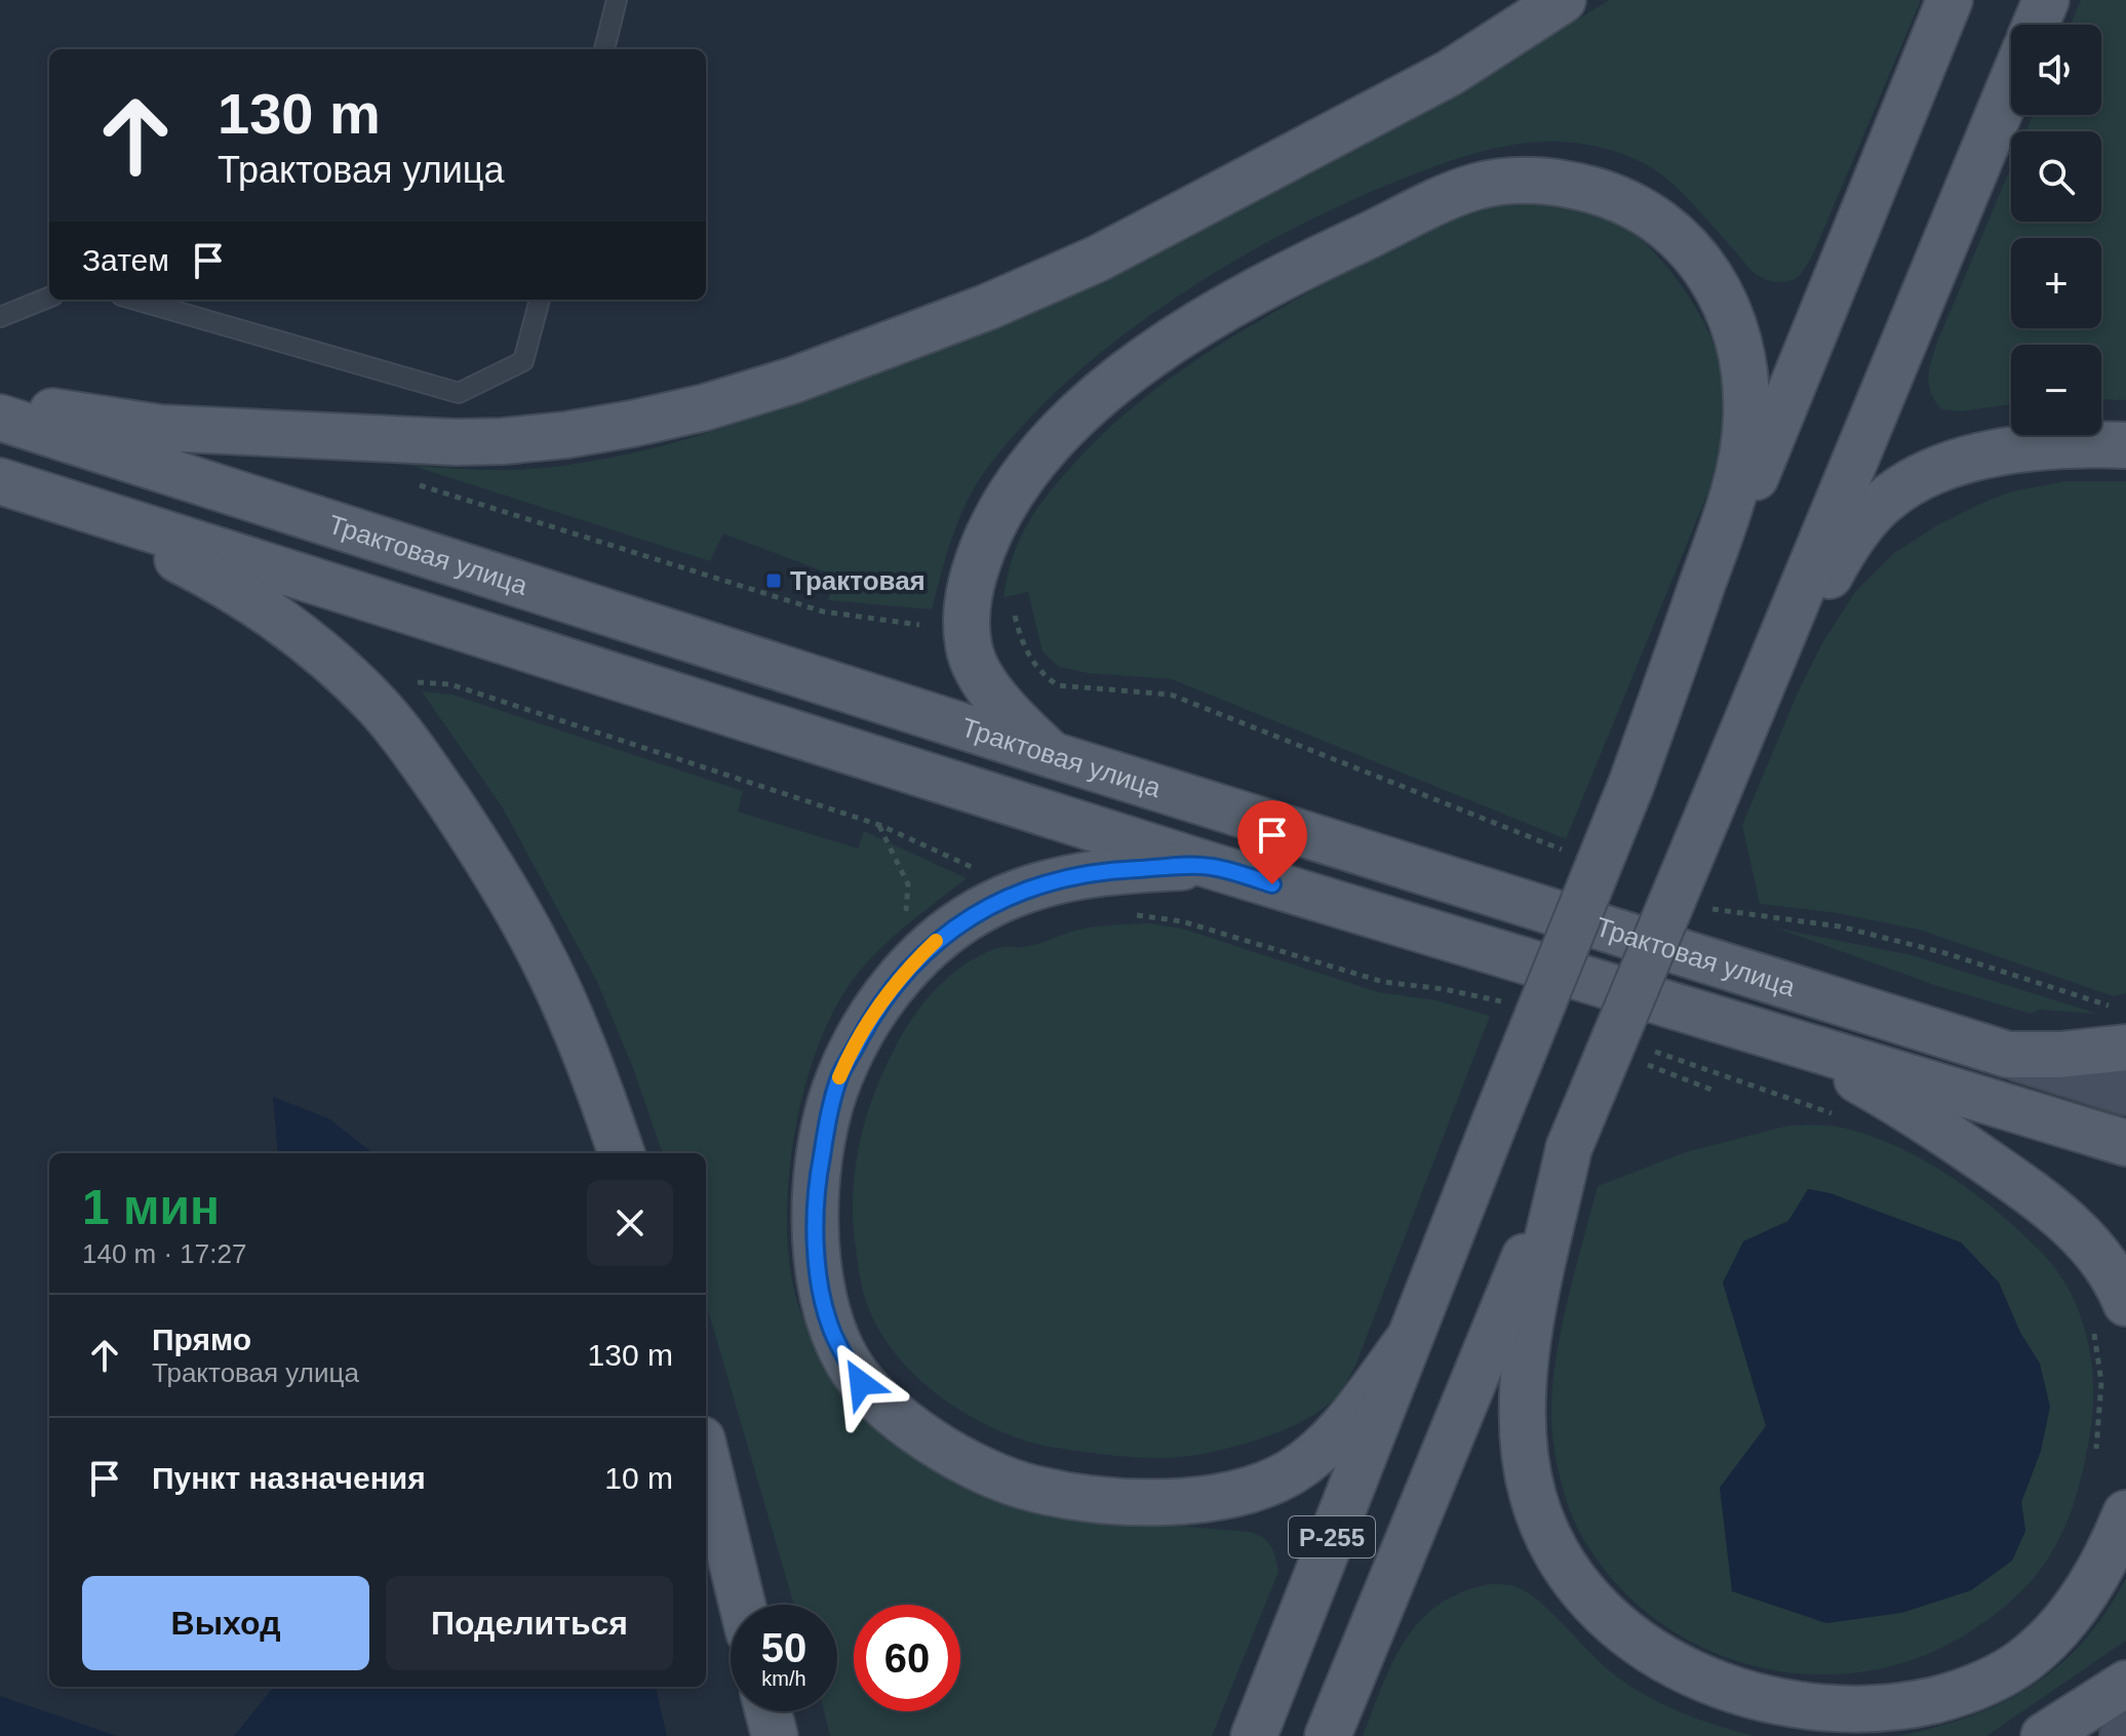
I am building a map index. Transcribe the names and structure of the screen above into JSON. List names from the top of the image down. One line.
{"streets":{"main road":["Трактовая улица","Р-255"]},"places":{"transit":["Трактовая"]},"page":{"map_buttons":["+","−"],"turn":["130 m","Трактовая улица"],"then":"Затем","heading":["1 мин","140 m · 17:27"],"list":[{"name":"Прямо","note":"Трактовая улица","value":"130 m"},{"name":"Пункт назначения","value":"10 m"}],"buttons":["Выход","Поделиться"],"speed":"50 km/h","limit":"60"}}
